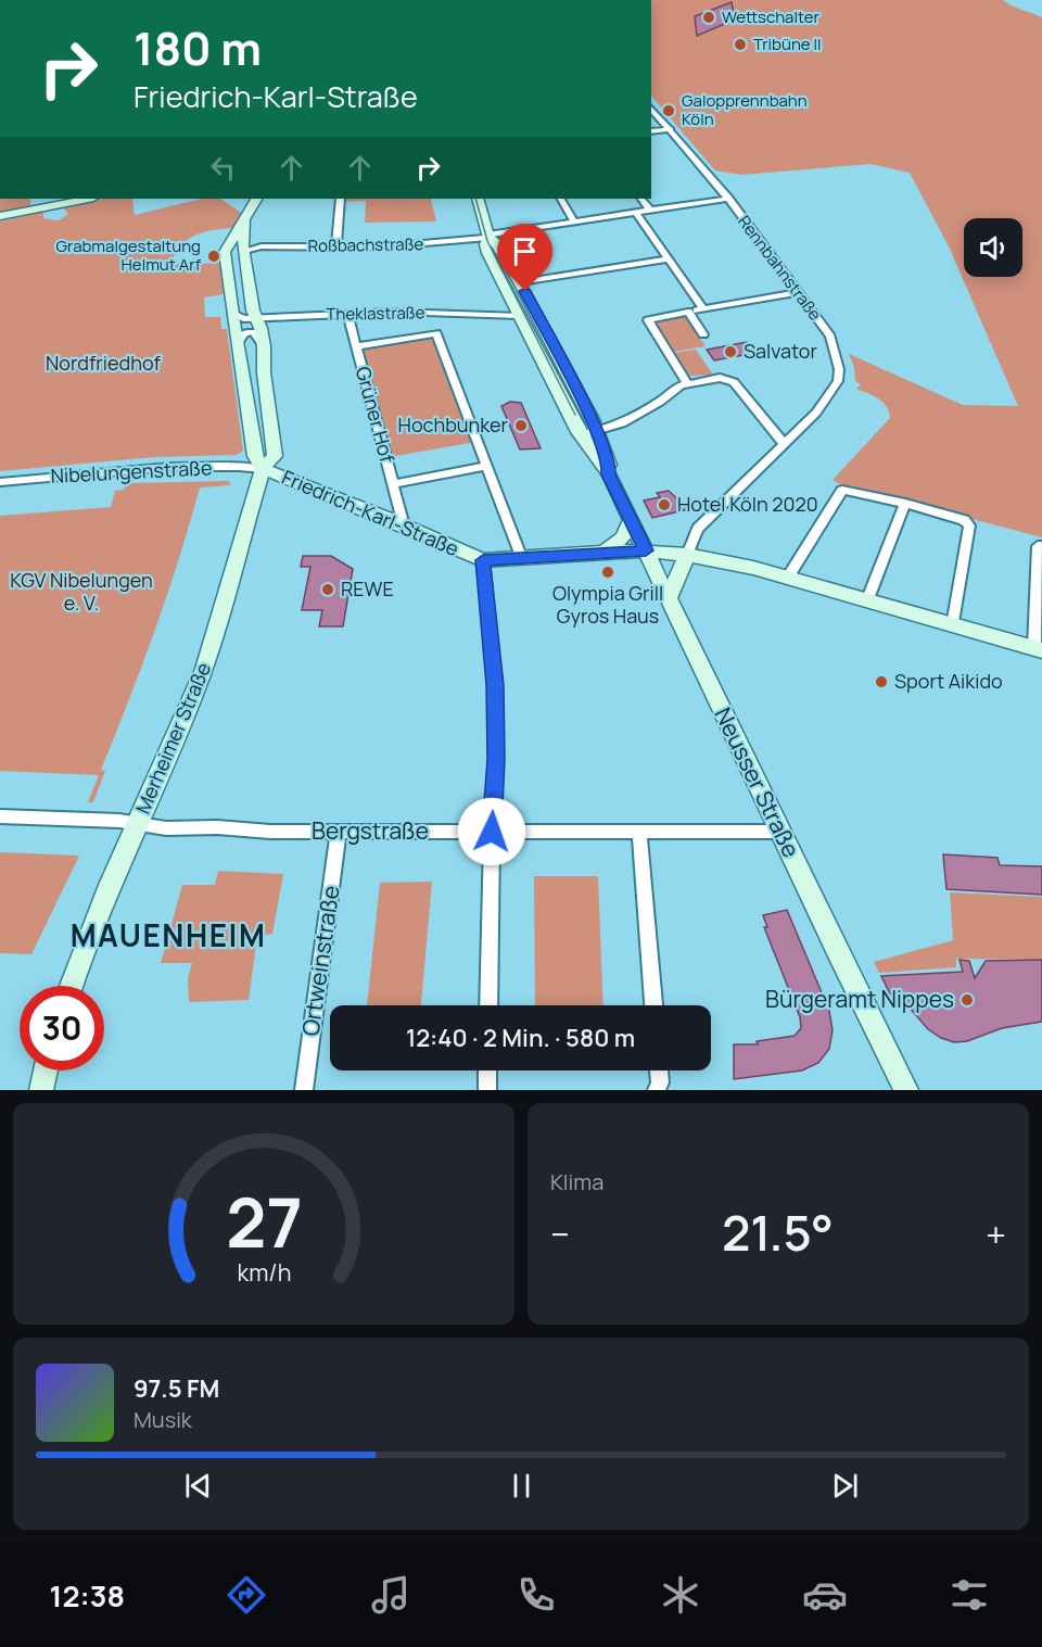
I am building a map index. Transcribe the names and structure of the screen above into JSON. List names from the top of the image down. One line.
{"streets":{"main road":["Friedrich-Karl-Straße","Merheimer Straße","Neusser Straße"],"street":["Roßbachstraße","Rennbahnstraße","Theklastraße","Grüner Hof","Nibelungenstraße","Bergstraße","Ortweinstraße"]},"crossings":[["Roßbachstraße","Rennbahnstraße"],["Roßbachstraße","Merheimer Straße"],["Roßbachstraße","Neusser Straße"],["Rennbahnstraße","Friedrich-Karl-Straße"],["Theklastraße","Grüner Hof"],["Theklastraße","Merheimer Straße"],["Theklastraße","Neusser Straße"],["Grüner Hof","Friedrich-Karl-Straße"],["Nibelungenstraße","Friedrich-Karl-Straße"],["Nibelungenstraße","Merheimer Straße"],["Friedrich-Karl-Straße","Merheimer Straße"],["Friedrich-Karl-Straße","Neusser Straße"],["Merheimer Straße","Bergstraße"],["Neusser Straße","Bergstraße"],["Bergstraße","Ortweinstraße"]],"districts":["MAUENHEIM"],"parks":["Nordfriedhof","KGV Nibelungen e. V."],"places":["Wettschalter","Tribüne II","Galopprennbahn Köln","Grabmalgestaltung Helmut Arf","Salvator","Hochbunker","Hotel Köln 2020","Olympia Grill Gyros Haus","REWE","Sport Aikido","Bürgeramt Nippes"],"page":{"turn":["180 m","Friedrich-Karl-Straße"],"limit":"30","trip":"12:40 · 2 Min. · 580 m","tile":"Klima","heat":["−","21.5°","+"],"song":["97.5 FM","Musik"],"tabs":"12:38","gauge":["27","km/h"]}}
